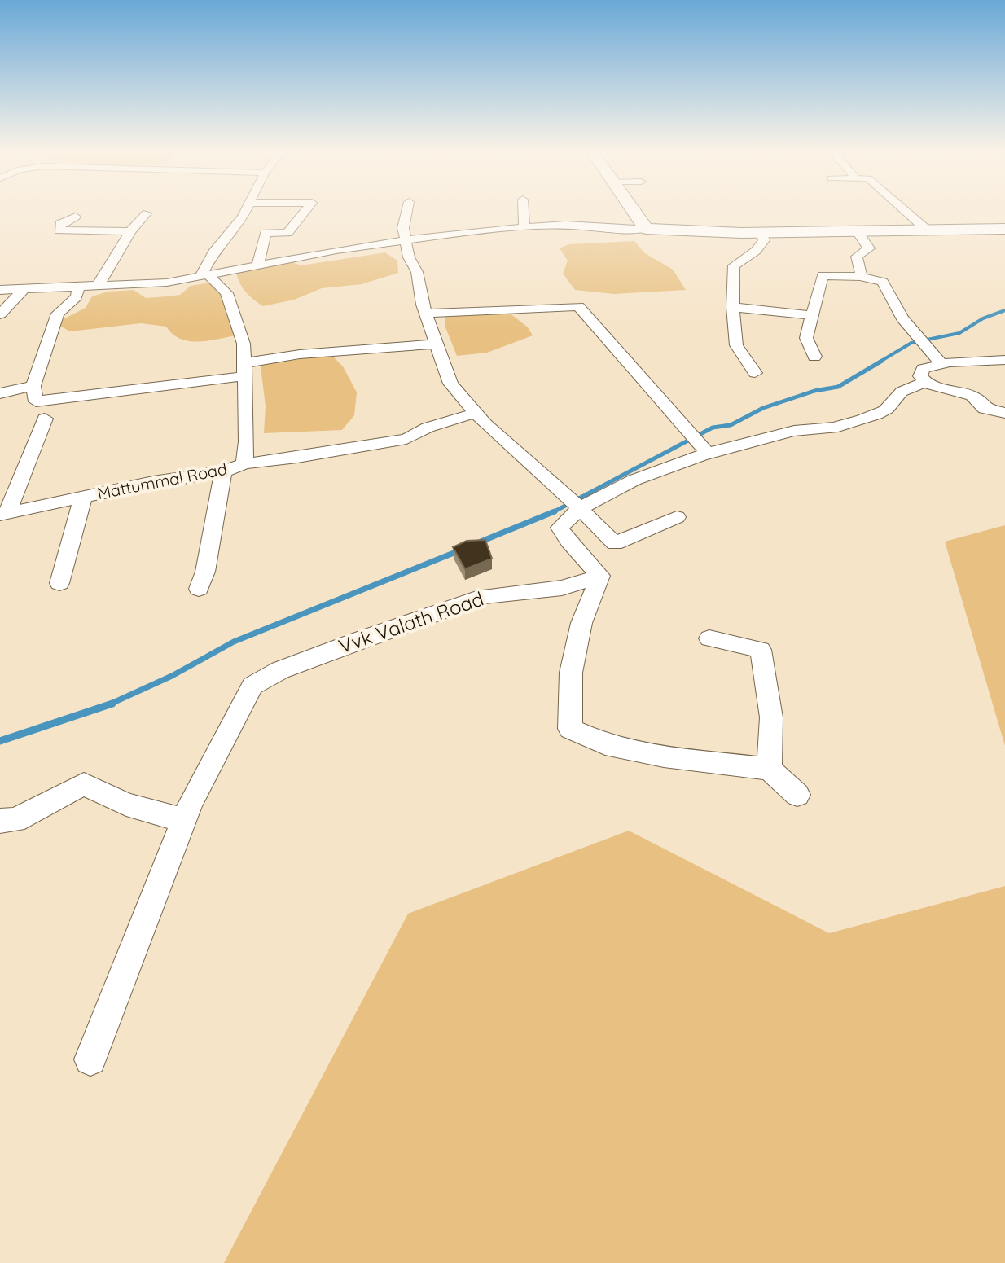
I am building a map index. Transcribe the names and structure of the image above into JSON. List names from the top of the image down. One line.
{"streets":{"street":["Mattummal Road","Vvk Valath Road"]}}
